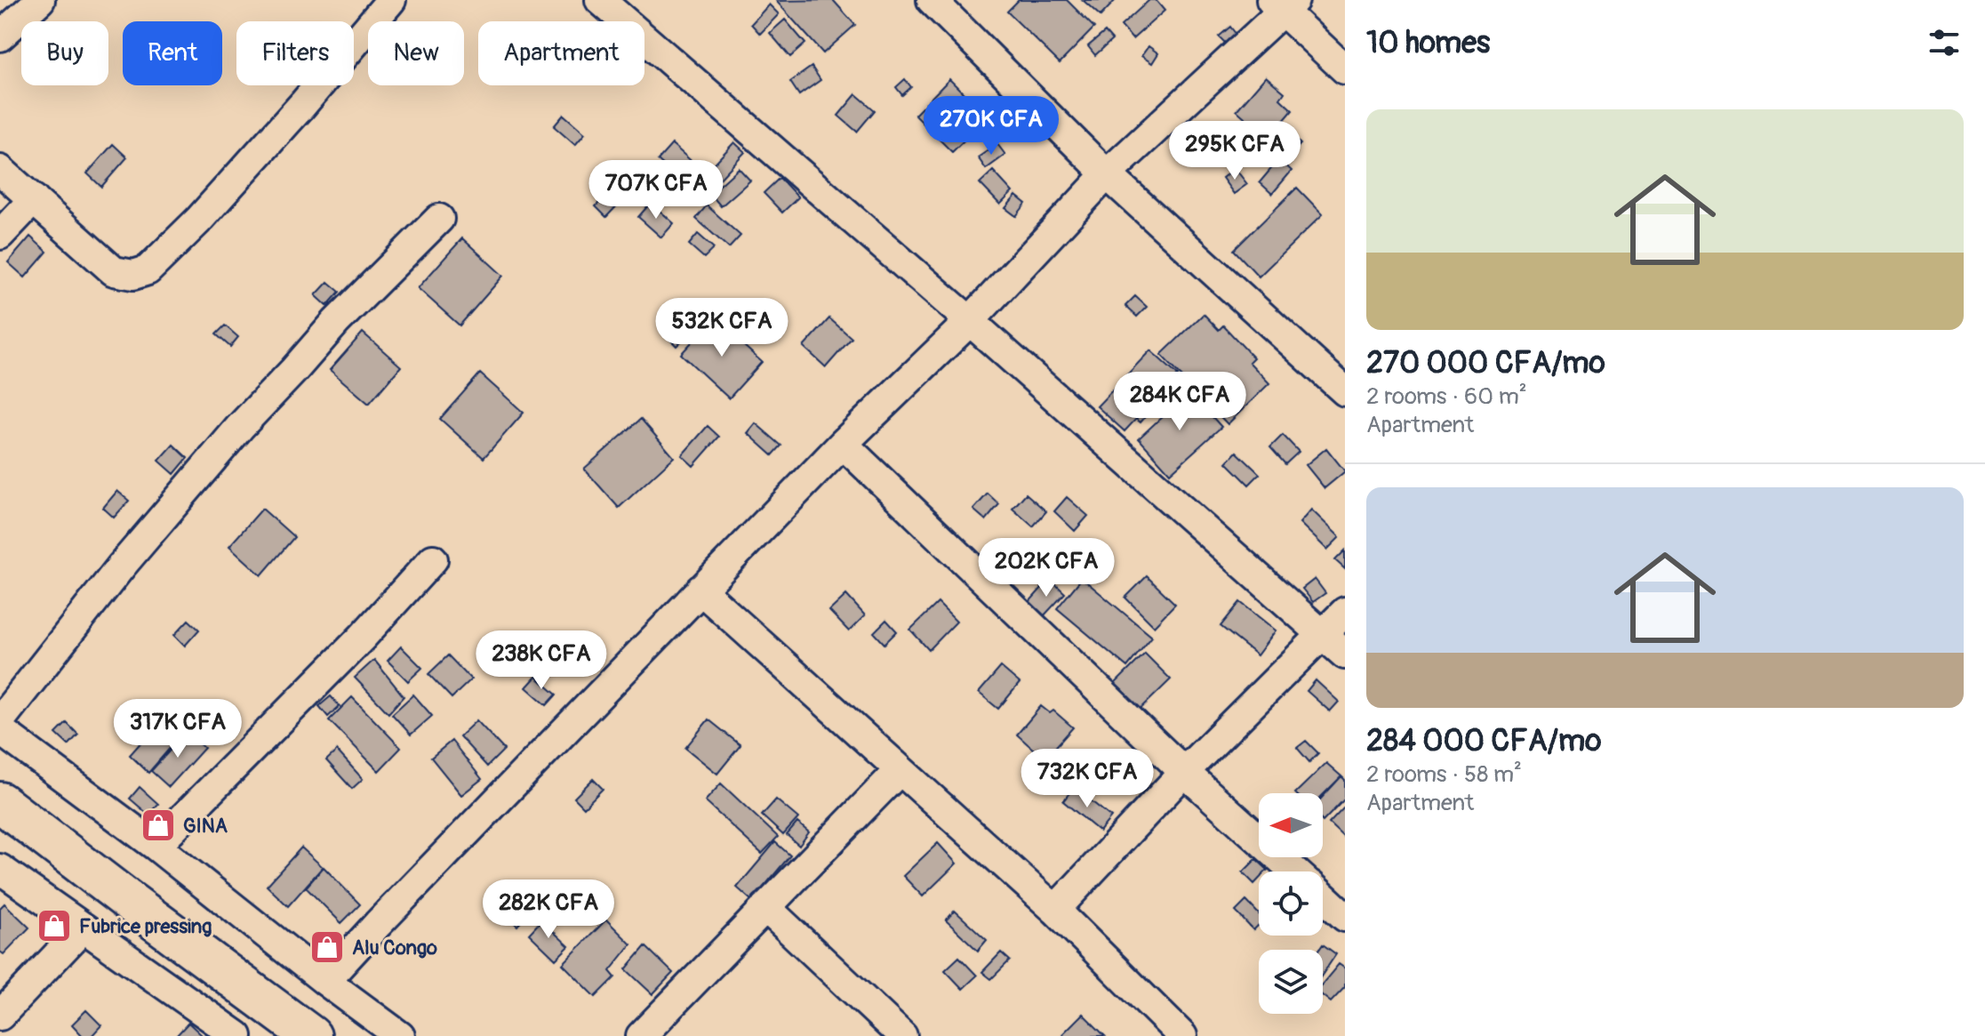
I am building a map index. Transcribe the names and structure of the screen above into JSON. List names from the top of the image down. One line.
{"places":{"shop":["GINA","Fubrice pressing","Alu Congo"]},"north":"left","page":{"heading":"10 homes","chip":["Buy","Rent","Filters","New","Apartment"],"list":[{"name":"270 000 CFA/mo","note":"2 rooms · 60 m² · Apartment"},{"name":"284 000 CFA/mo","note":"2 rooms · 58 m² · Apartment"}],"price":["270K CFA","295K CFA","707K CFA","532K CFA","284K CFA","202K CFA","238K CFA","317K CFA","732K CFA","282K CFA"]}}
